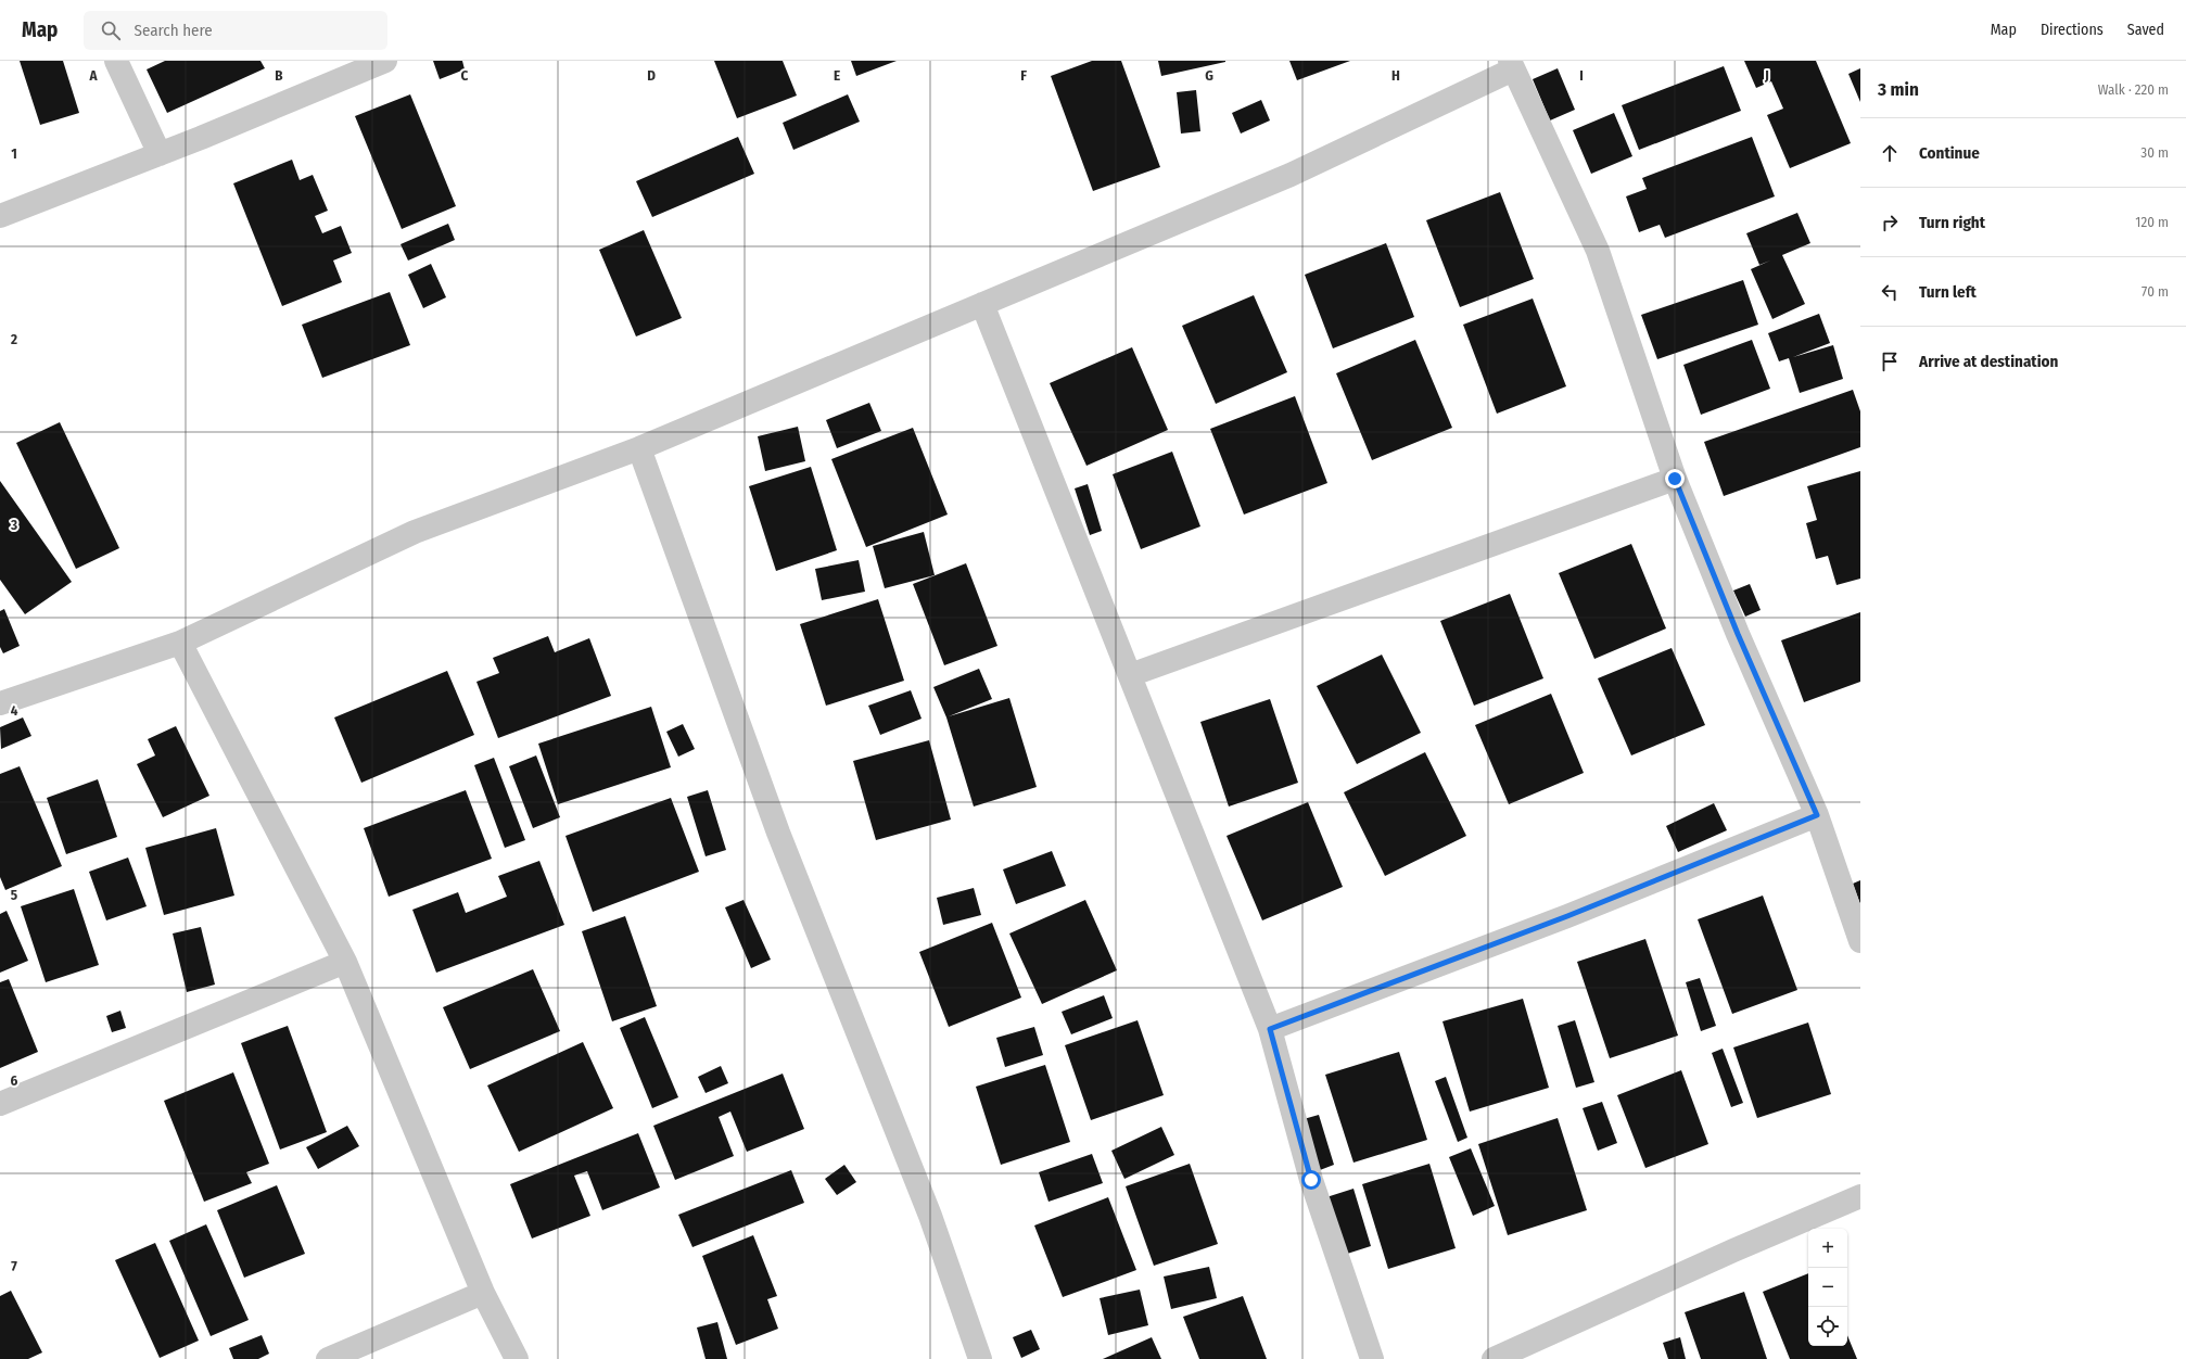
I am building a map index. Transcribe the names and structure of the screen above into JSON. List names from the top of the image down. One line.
{"page":{"header":"Map","search":"Search here","nav":["Map","Directions","Saved"],"heading":["3 min","Walk · 220 m"],"list":[["Continue","30 m"],["Turn right","120 m"],["Turn left","70 m"],"Arrive at destination"],"map_buttons":["+","−"]},"grid":{"columns":["A","B","C","D","E","F","G","H","I","J"],"rows":["1","2","3","4","5","6","7"]}}
